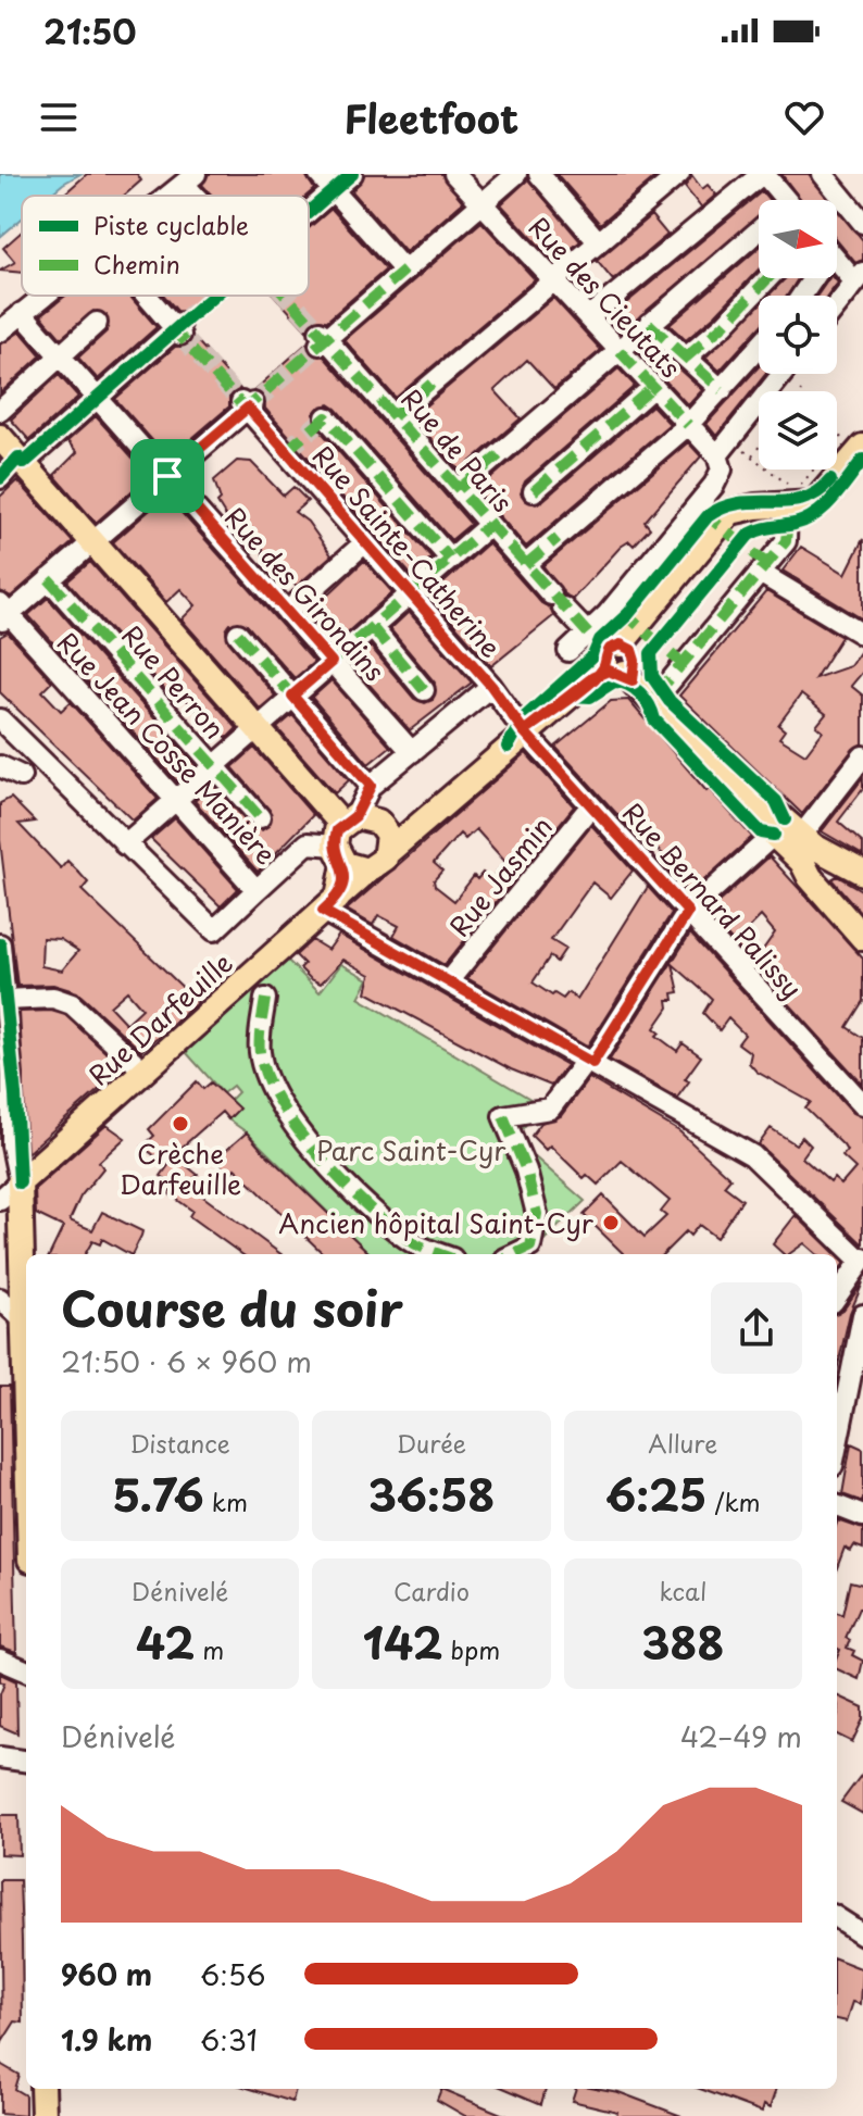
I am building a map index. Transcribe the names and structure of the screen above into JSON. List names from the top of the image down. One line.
{"streets":{"main road":["Rue Darfeuille"],"street":["Rue des Cieutats","Rue de Paris","Rue Sainte-Catherine","Rue des Girondins","Rue Perron","Rue Jean Cosse Manière","Rue Jasmin","Rue Bernard Palissy"]},"crossings":[["Rue Sainte-Catherine","Rue des Girondins"],["Rue Sainte-Catherine","Rue Bernard Palissy"],["Rue Jasmin","Rue Bernard Palissy"]],"parks":["Parc Saint-Cyr"],"places":["Crèche Darfeuille","Ancien hôpital Saint-Cyr"],"legend":["Piste cyclable","Chemin"],"north":"right","page":{"status":"21:50","header":"Fleetfoot","heading":["Course du soir","21:50 · 6 × 960 m"],"stats":[["Distance","5.76 km"],["Durée","36:58"],["Allure","6:25 /km"],["Dénivelé","42 m"],["Cardio","142 bpm"],["kcal","388"]],"chart":["Dénivelé","42–49 m"],"list":[{"name":"960 m","note":"6:56"},{"name":"1.9 km","note":"6:31"}]}}
